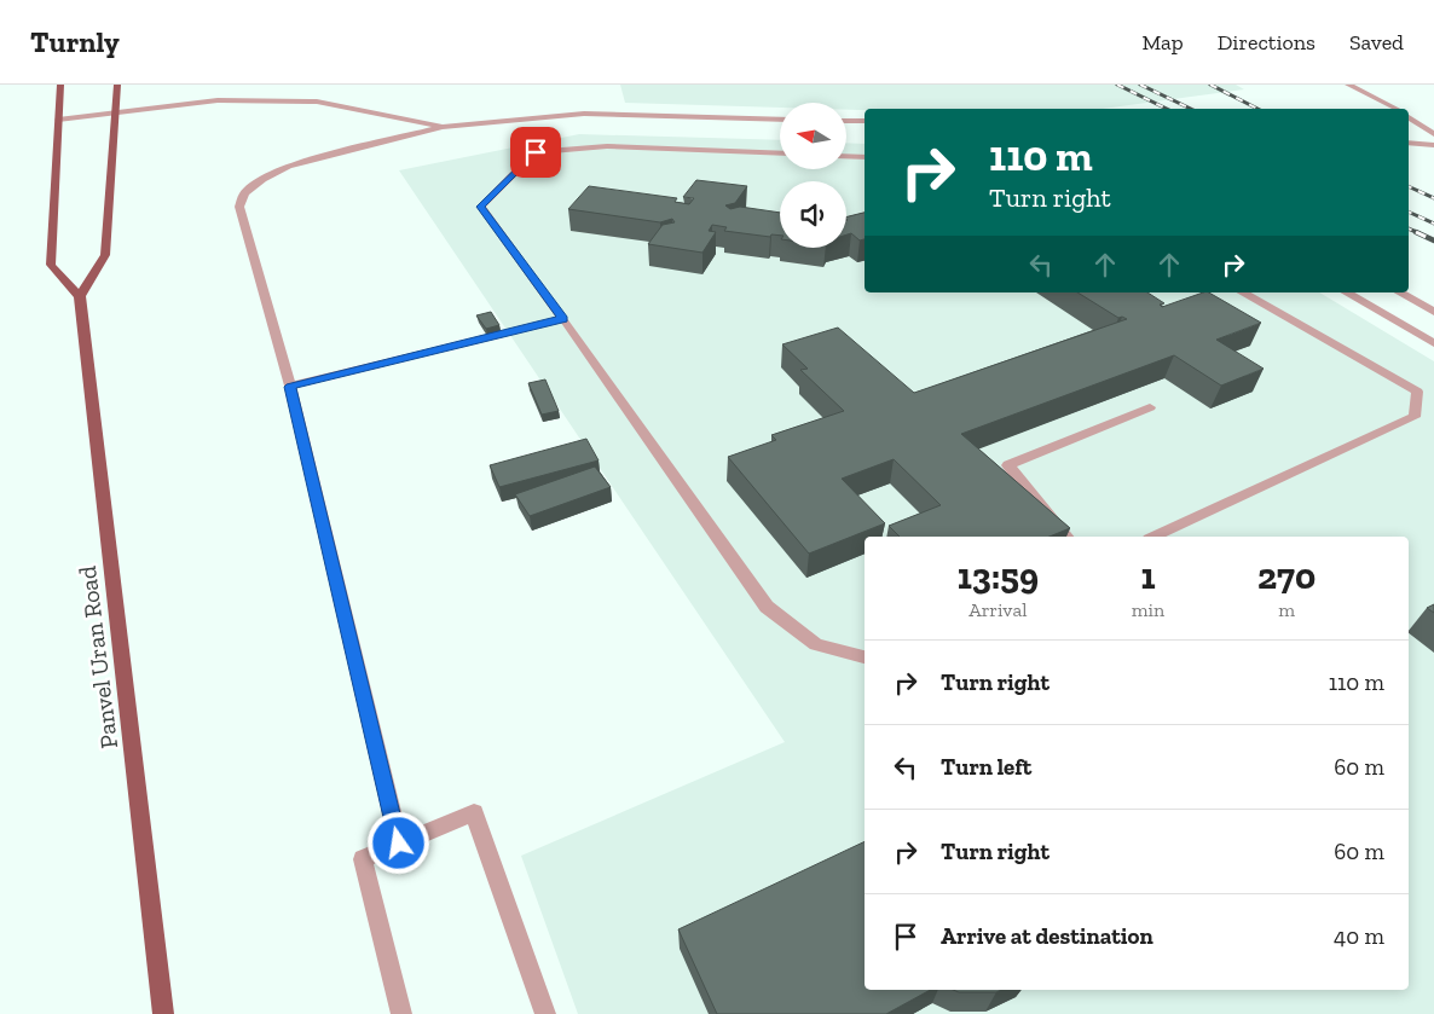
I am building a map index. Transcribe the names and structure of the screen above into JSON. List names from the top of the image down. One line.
{"streets":{"main road":["Panvel Uran Road"]},"north":"left","page":{"header":"Turnly","nav":["Map","Directions","Saved"],"turn":["110 m","Turn right"],"eta":["13:59","Arrival","1","min","270","m"],"list":[{"name":"Turn right","value":"110 m"},{"name":"Turn left","value":"60 m"},{"name":"Turn right","value":"60 m"},{"name":"Arrive at destination","value":"40 m"}]}}
